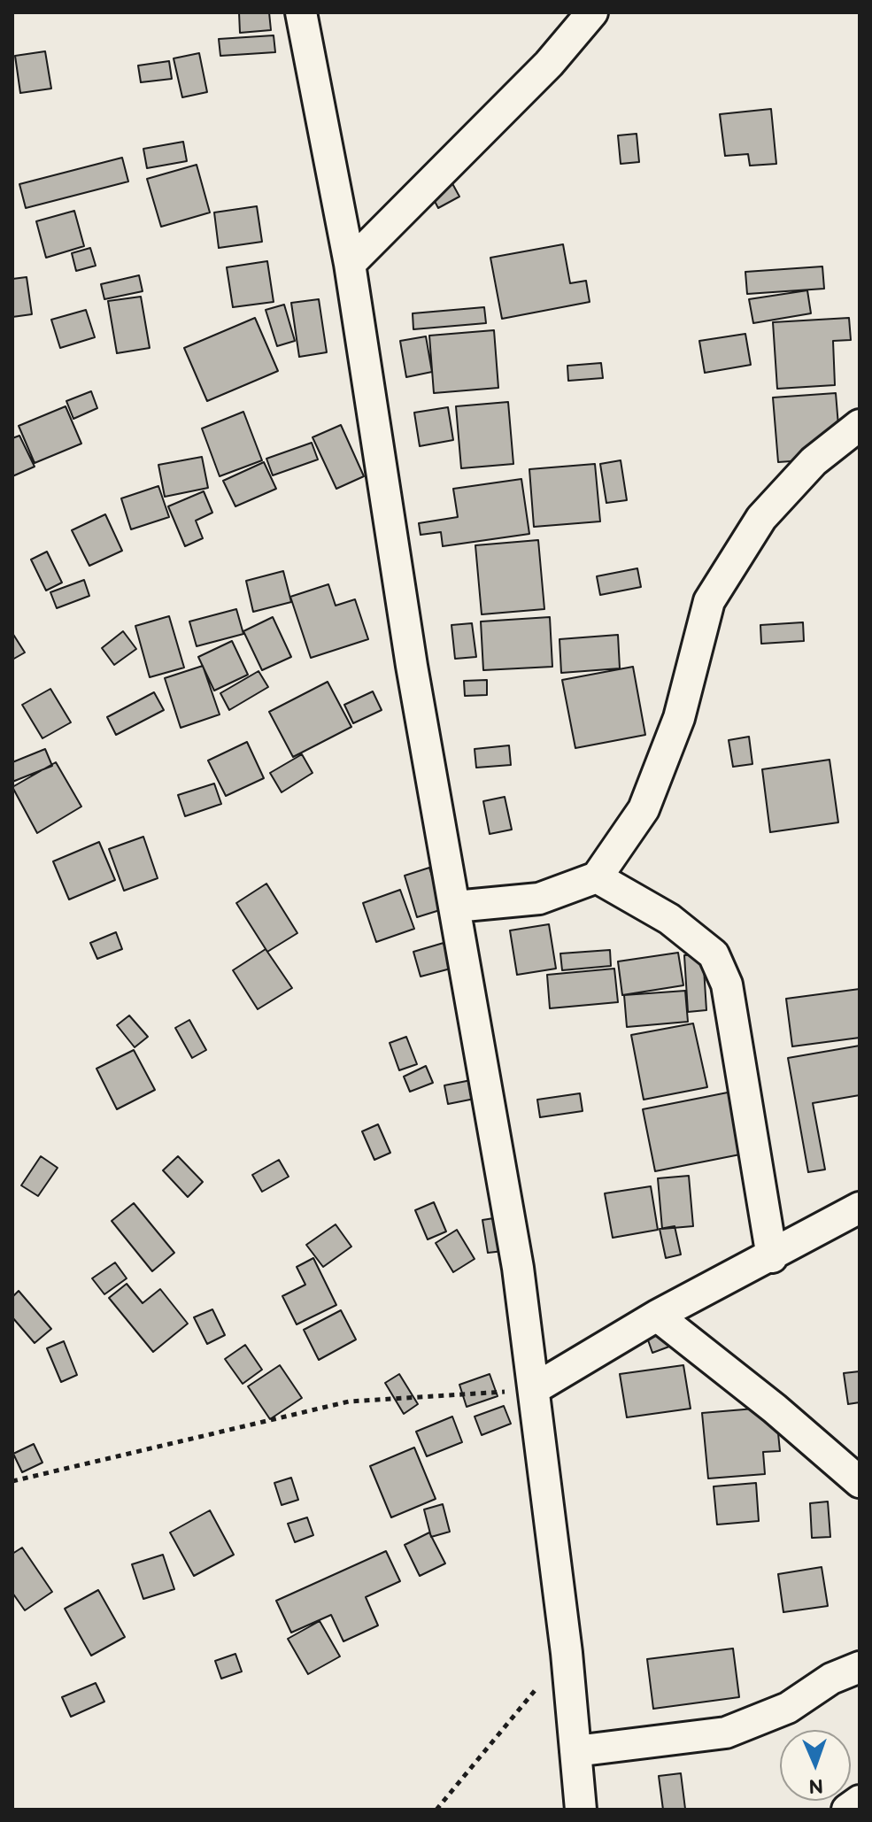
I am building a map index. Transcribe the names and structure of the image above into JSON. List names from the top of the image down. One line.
{"north":"bottom"}
